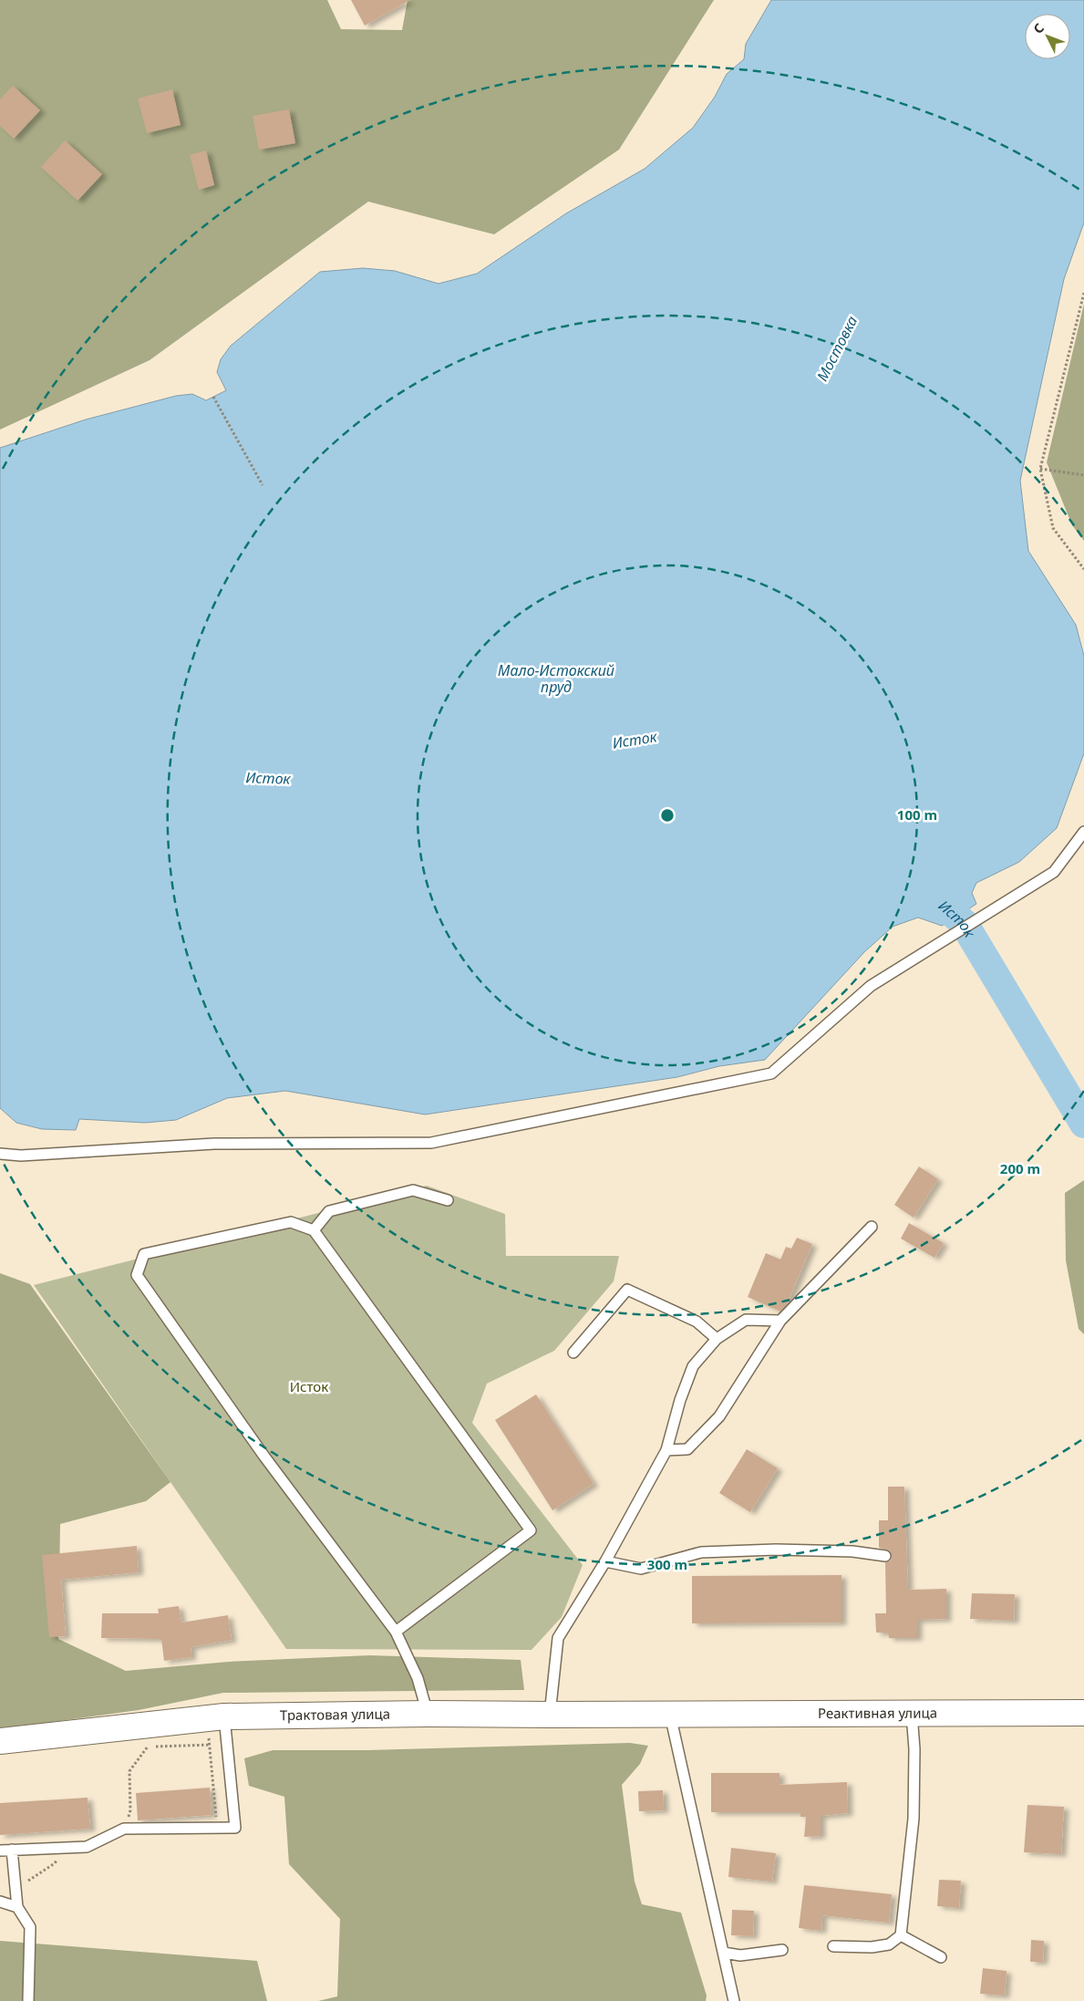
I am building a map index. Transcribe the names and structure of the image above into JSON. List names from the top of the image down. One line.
{"streets":{"main road":["Реактивная улица","Трактовая улица"]},"crossings":[["Реактивная улица","Трактовая улица"]],"water":["Мостовка","Мало-Истокский пруд","Исток"],"parks":["Исток"],"north":"top left","rings":["100 m","200 m","300 m"]}
